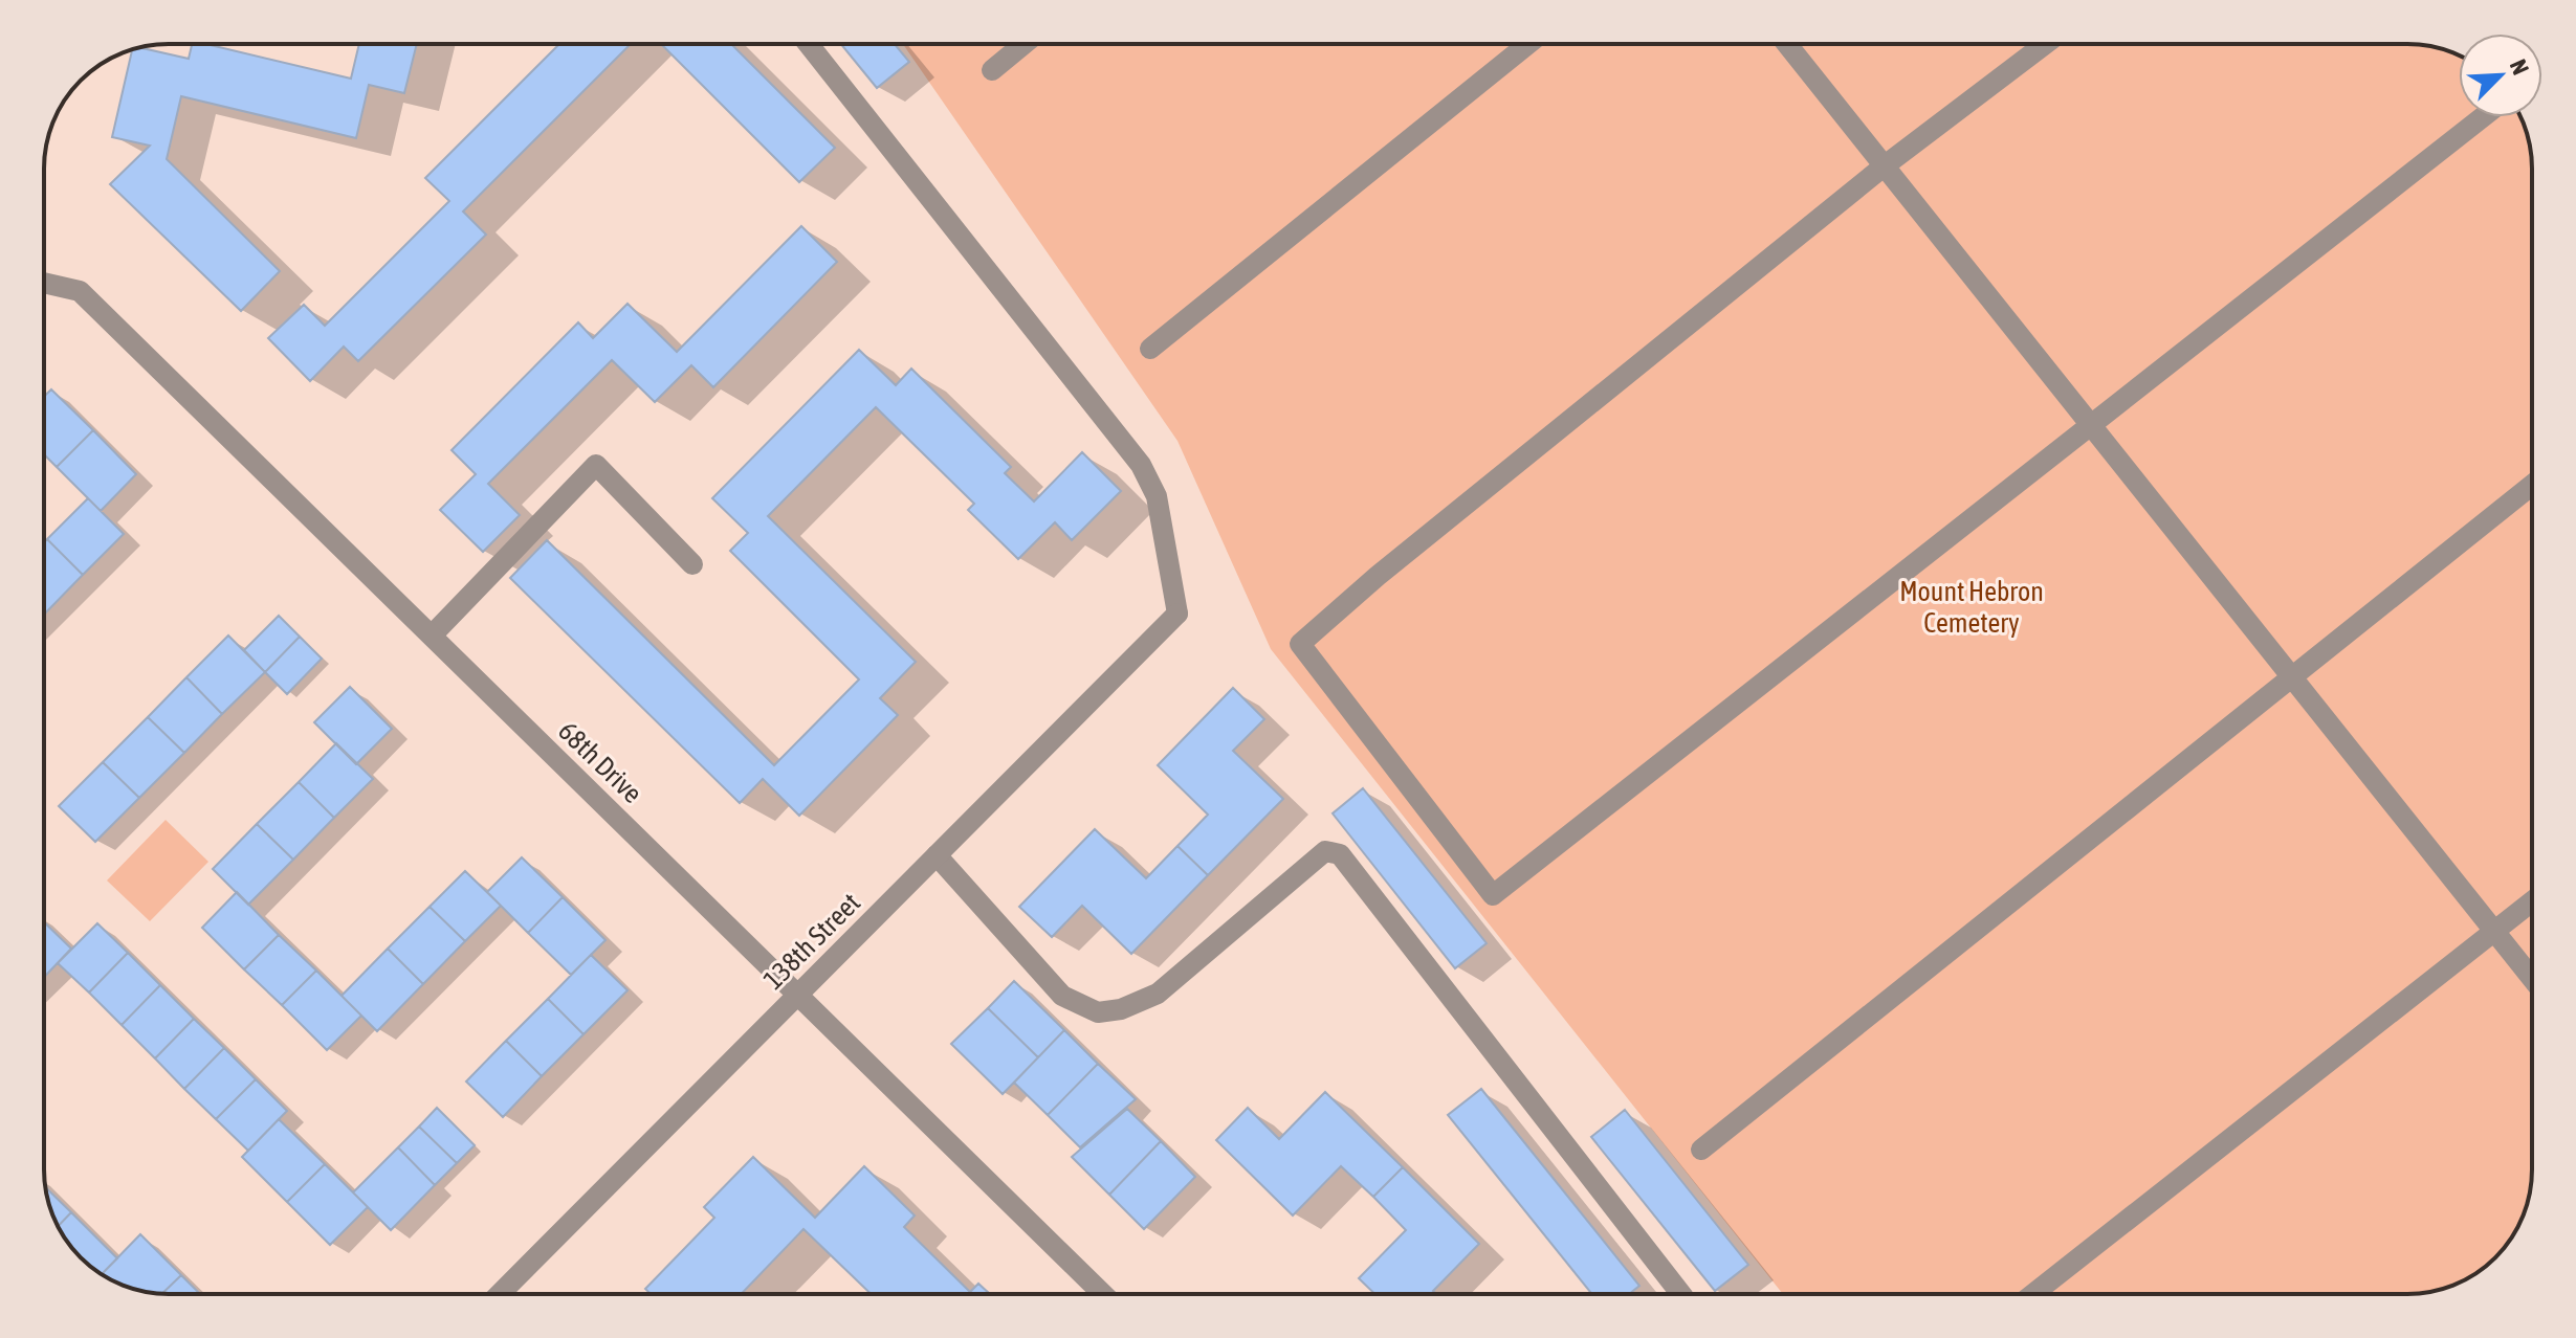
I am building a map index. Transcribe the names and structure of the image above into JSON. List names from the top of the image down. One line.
{"streets":{"street":["68th Drive","138th Street"]},"crossings":[["68th Drive","138th Street"]],"parks":["Mount Hebron Cemetery"],"north":"top right"}
